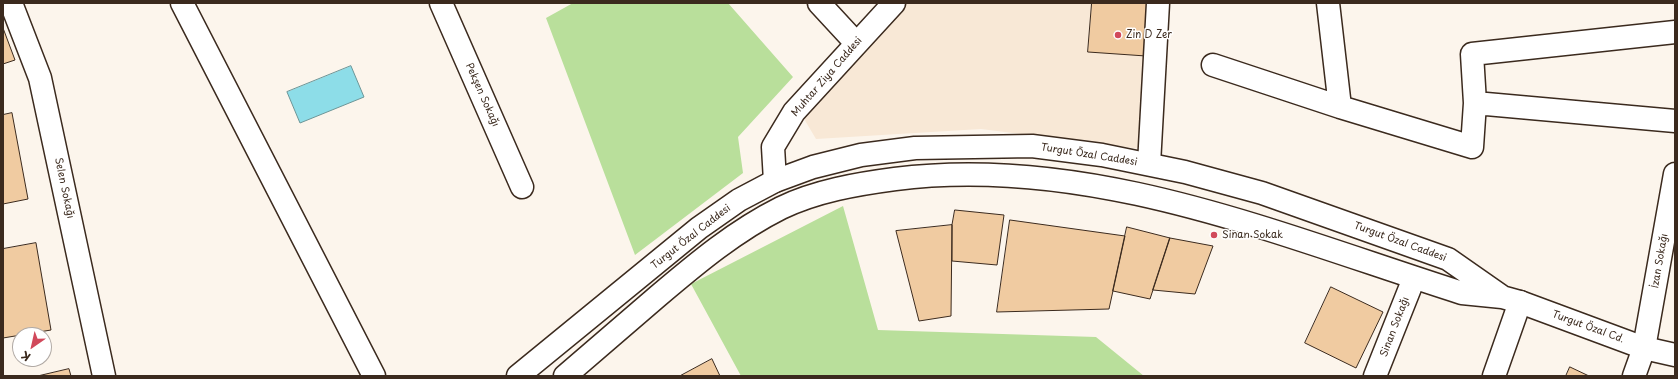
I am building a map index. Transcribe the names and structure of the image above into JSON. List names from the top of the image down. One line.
{"streets":{"main road":["Muhtar Ziya Caddesi","Pekşen Sokağı","Turgut Özal Caddesi","Selen Sokağı","İzan Sokağı","Sinan Sokağı","Turgut Özal Cd."]},"crossings":[["Muhtar Ziya Caddesi","Turgut Özal Caddesi"],["Turgut Özal Caddesi","Turgut Özal Cd."],["İzan Sokağı","Turgut Özal Cd."]],"places":["Zin D Zer","Sinan Sokak"],"north":"bottom left"}
